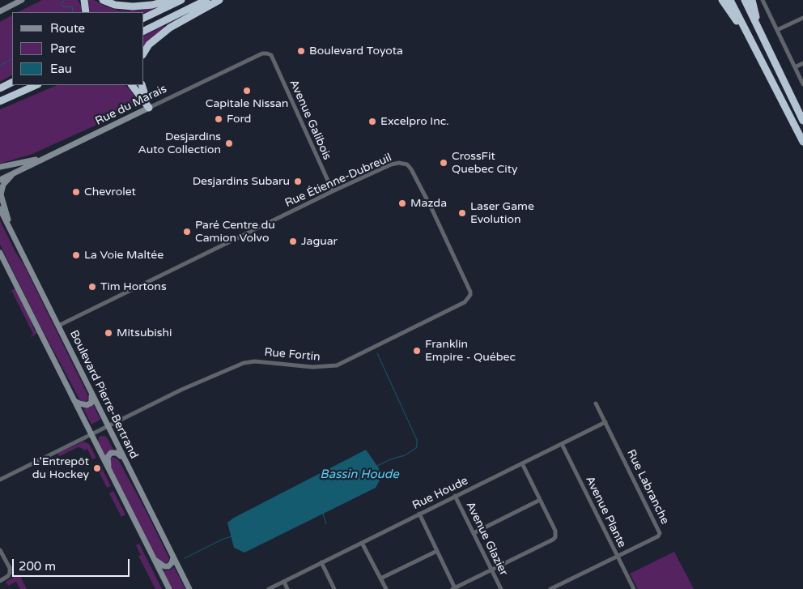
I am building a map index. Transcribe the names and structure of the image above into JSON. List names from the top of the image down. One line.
{"streets":{"main road":["Rue du Marais","Boulevard Pierre-Bertrand"],"street":["Avenue Galibois","Rue Étienne-Dubreuil","Rue Fortin","Rue Labranche","Rue Houde","Avenue Plante","Avenue Glazier"]},"crossings":[["Rue du Marais","Avenue Galibois"],["Avenue Galibois","Rue Étienne-Dubreuil"],["Rue Étienne-Dubreuil","Rue Fortin"],["Rue Étienne-Dubreuil","Boulevard Pierre-Bertrand"],["Rue Fortin","Boulevard Pierre-Bertrand"],["Rue Labranche","Rue Houde"],["Rue Labranche","Avenue Plante"],["Rue Houde","Avenue Plante"],["Rue Houde","Avenue Glazier"]],"water":["Bassin Houde"],"places":["Boulevard Toyota","Capitale Nissan","Ford","Excelpro Inc.","Desjardins Auto Collection","CrossFit Quebec City","Desjardins Subaru","Chevrolet","Mazda","Laser Game Evolution","Paré Centre du Camion Volvo","Jaguar","La Voie Maltée","Tim Hortons","Mitsubishi","Franklin Empire - Québec","L'Entrepôt du Hockey"],"legend":["Route","Parc","Eau"],"scale_bar":"200 m"}
